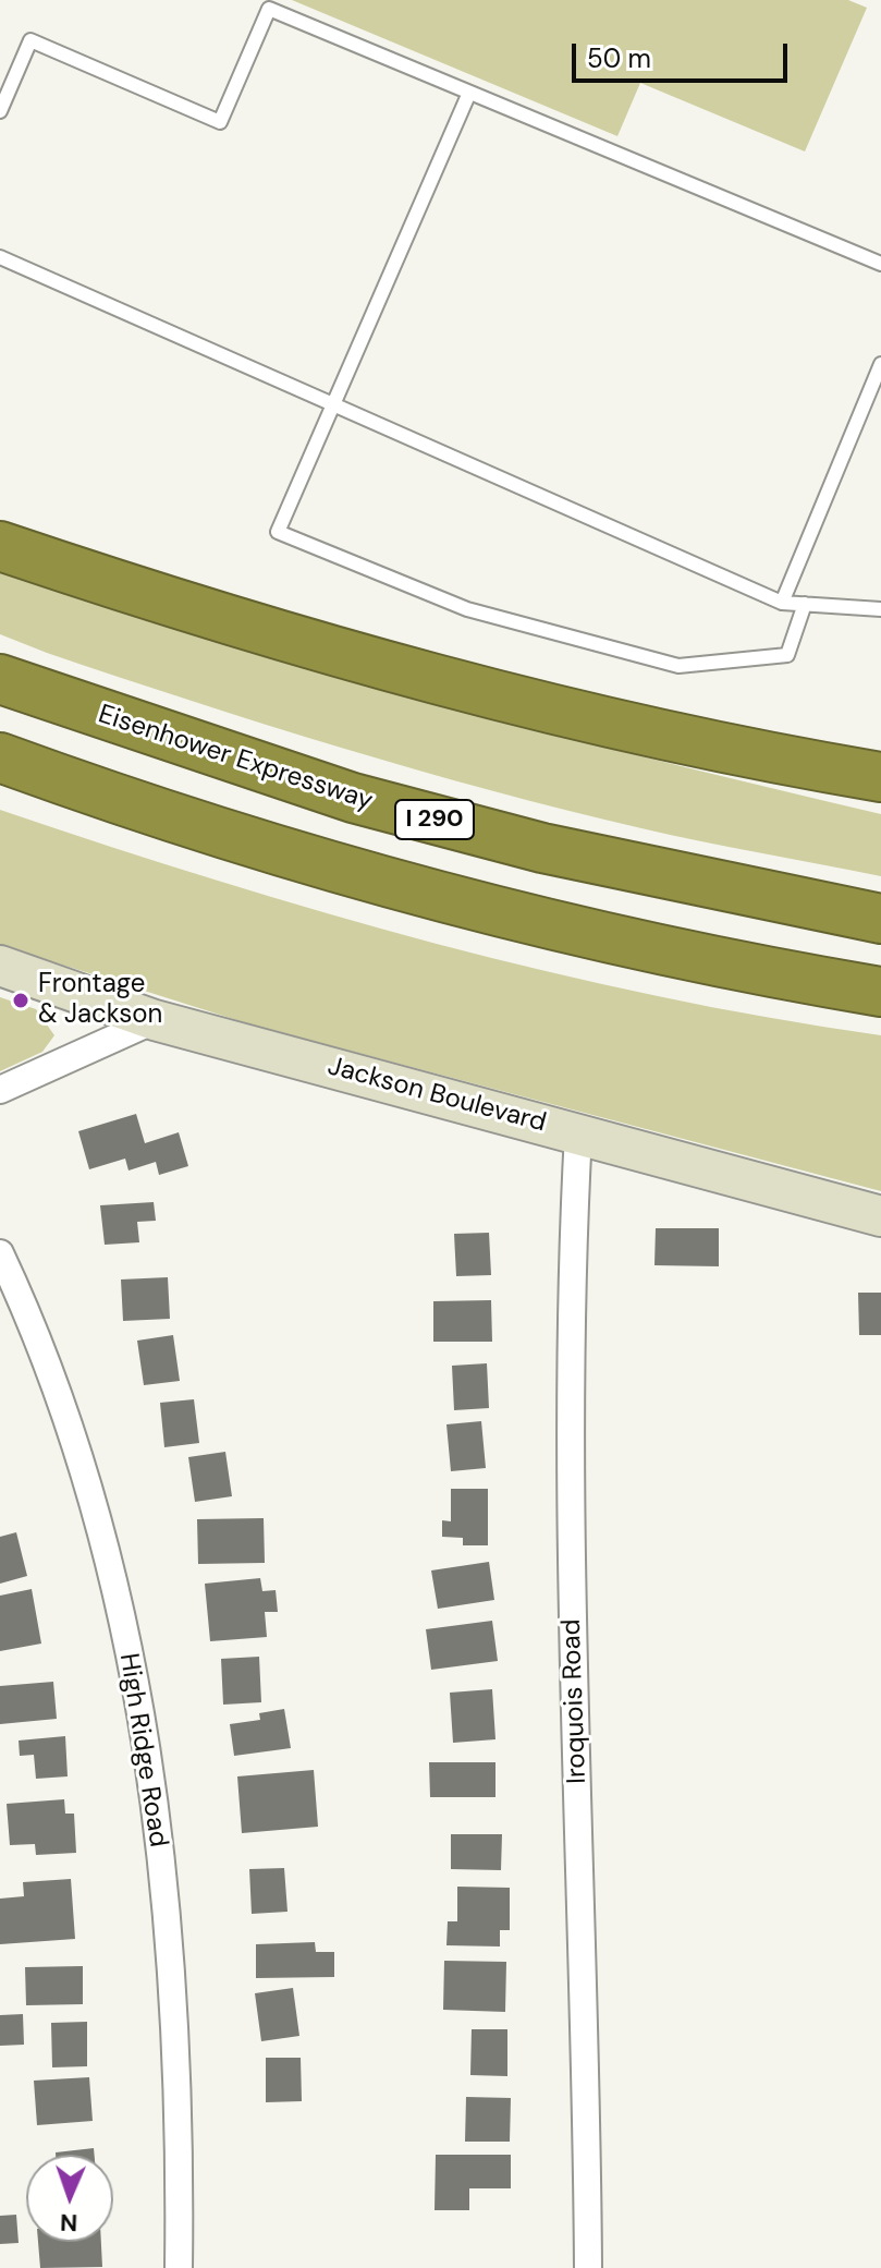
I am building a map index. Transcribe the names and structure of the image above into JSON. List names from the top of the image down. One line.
{"streets":{"highway":["Eisenhower Expressway","I 290"],"main road":["Jackson Boulevard"],"street":["Iroquois Road","High Ridge Road"]},"crossings":[["Jackson Boulevard","Iroquois Road"]],"places":["Frontage & Jackson"],"scale_bar":"50 m","north":"bottom"}
